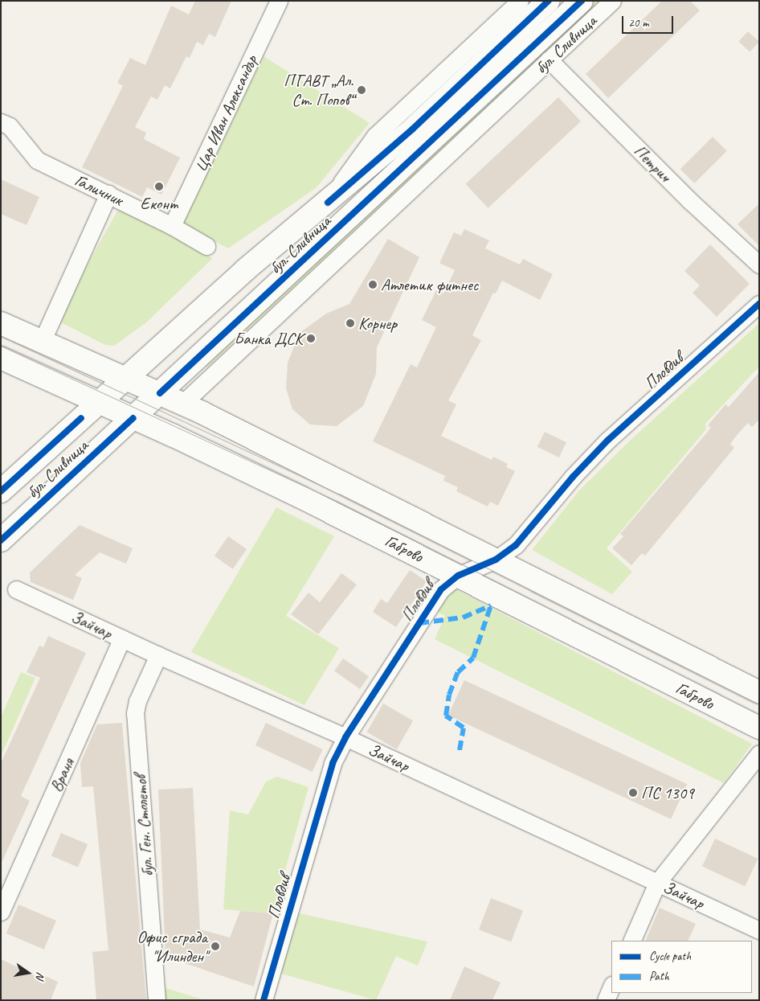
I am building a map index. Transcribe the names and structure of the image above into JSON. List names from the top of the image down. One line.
{"streets":{"main road":["бул. Сливница","Габрово"],"street":["Цар Иван Александър","Петрич","Галичник","Пловдив","Зайчар","Враня","бул. Ген. Столетов"]},"crossings":[["бул. Сливница","Петрич"],["бул. Сливница","Габрово"],["Цар Иван Александър","Галичник"],["Пловдив","Габрово"],["Пловдив","Зайчар"],["Зайчар","Враня"],["Зайчар","бул. Ген. Столетов"]],"places":["ПГАВТ „Ал. Ст. Попов“","Еконт","Атлетик фитнес","Корнер","Банка ДСК","ПС 1309","Офис сграда \"Илинден\""],"legend":["Cycle path","Path"],"scale_bar":"20 m","north":"right"}
